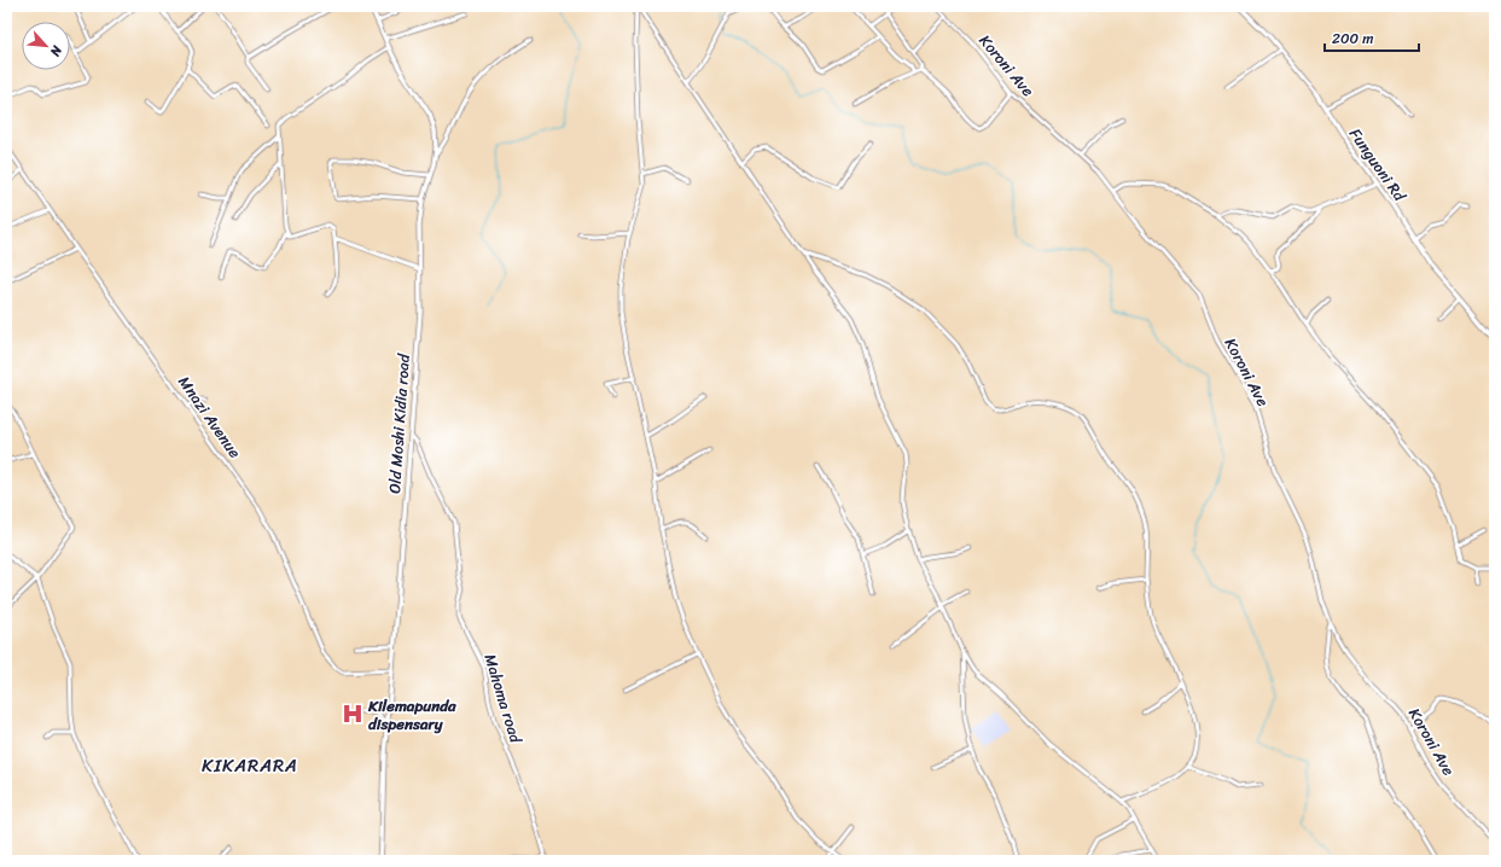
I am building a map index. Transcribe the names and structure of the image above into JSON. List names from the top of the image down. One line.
{"streets":{"street":["Koroni Ave","Funguoni Rd","Mnazi Avenue","Old Moshi Kidia road","Mahoma road"]},"crossings":[["Mnazi Avenue","Old Moshi Kidia road"],["Old Moshi Kidia road","Mahoma road"]],"districts":["KIKARARA"],"places":{"hospital":["Kilemapunda dispensary"]},"scale_bar":"200 m","north":"bottom right"}
